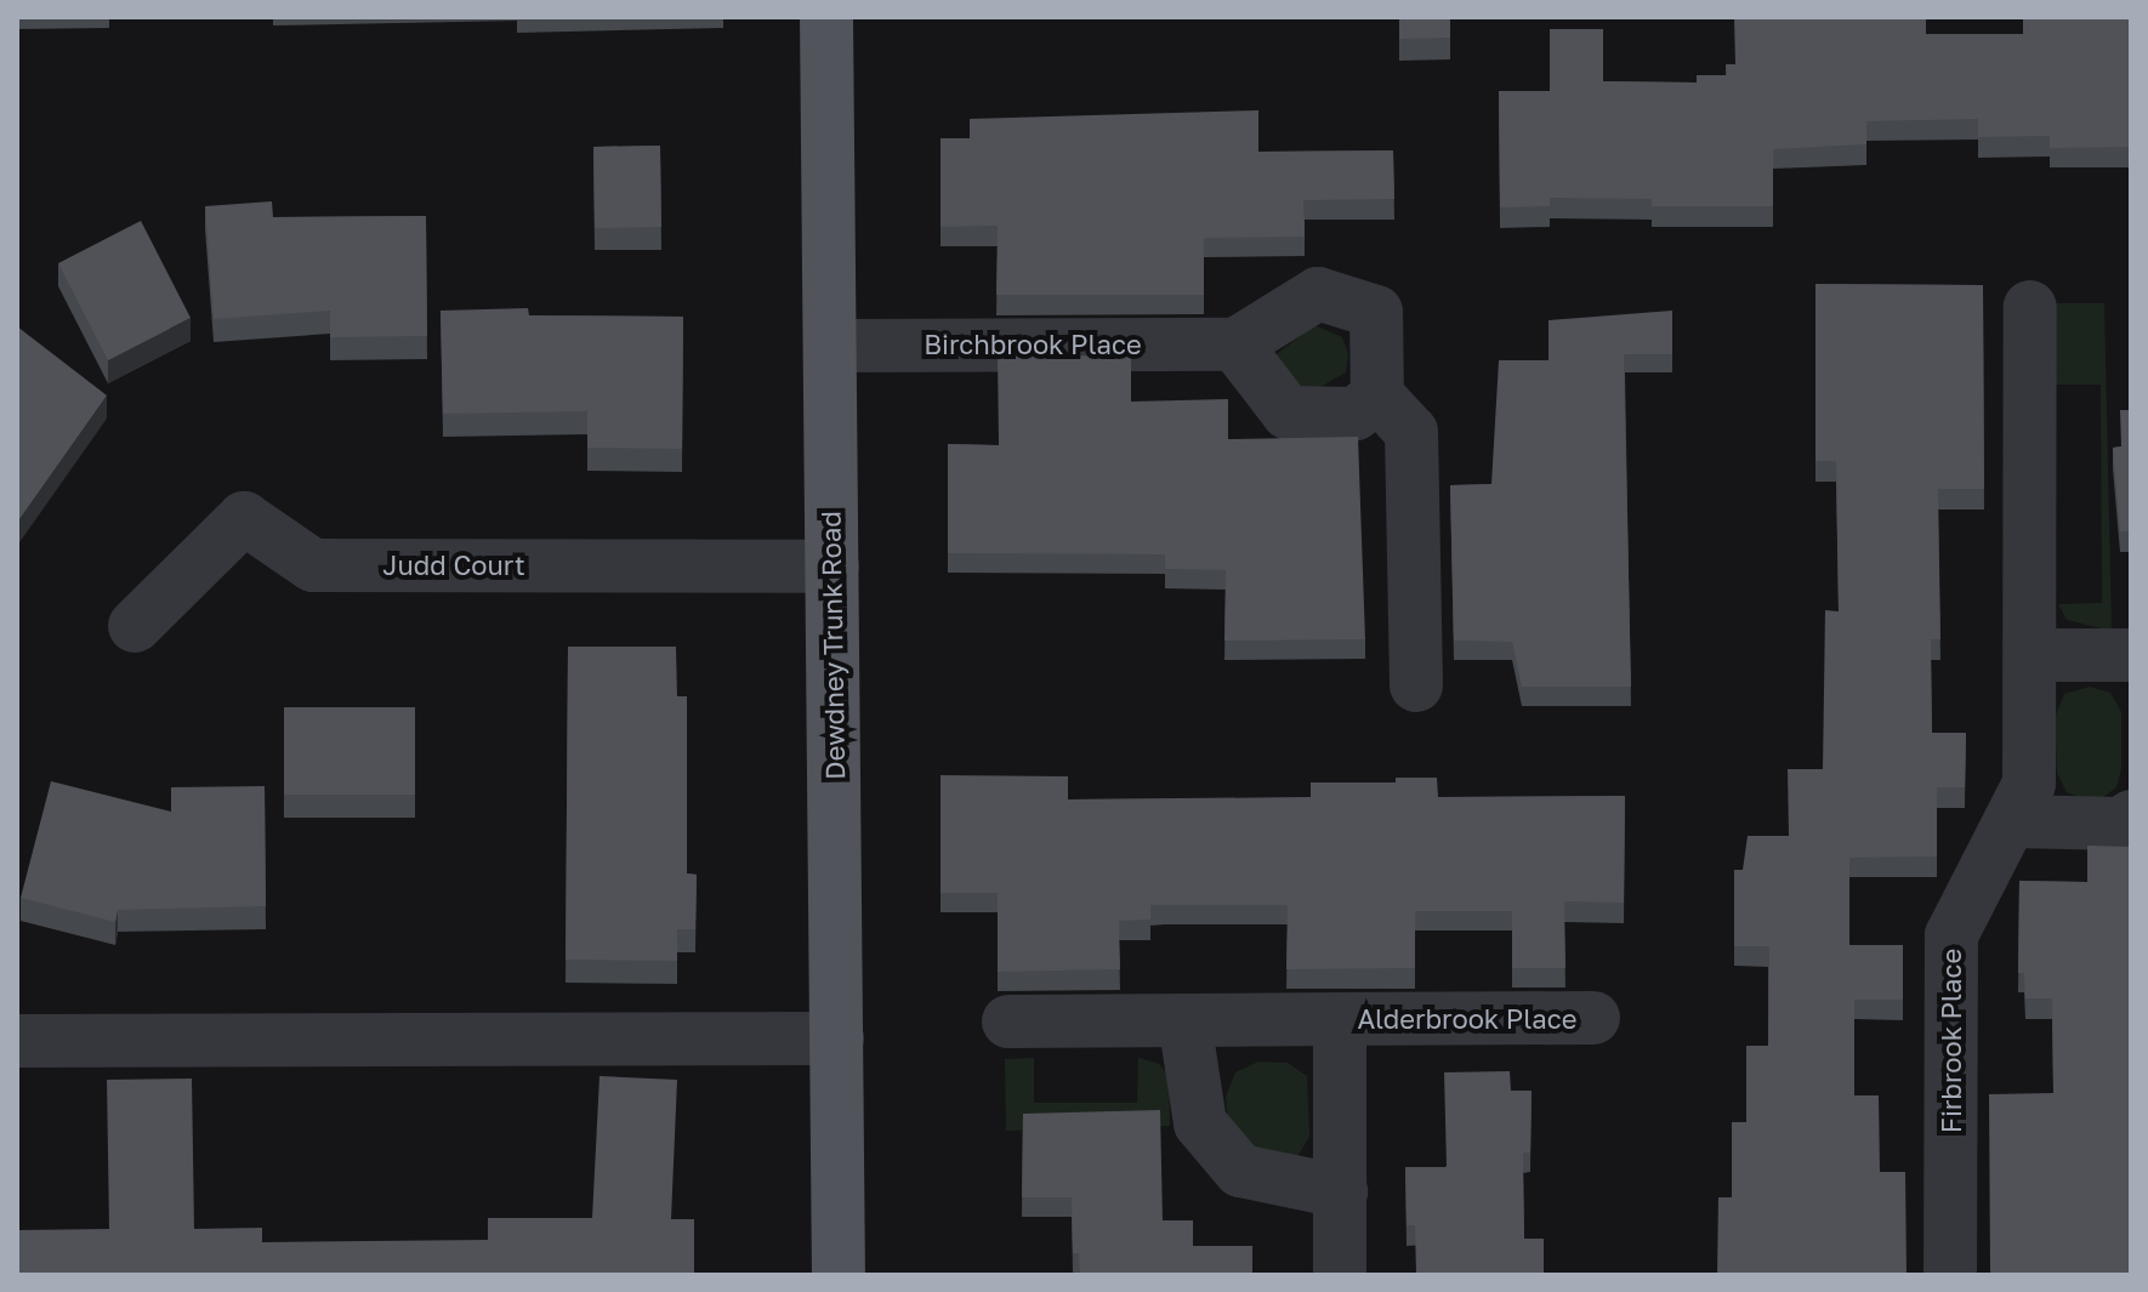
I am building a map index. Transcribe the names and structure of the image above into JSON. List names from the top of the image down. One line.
{"streets":{"main road":["Dewdney Trunk Road"],"street":["Birchbrook Place","Judd Court","Alderbrook Place","Firbrook Place"]},"crossings":[["Birchbrook Place","Dewdney Trunk Road"],["Judd Court","Dewdney Trunk Road"]]}
